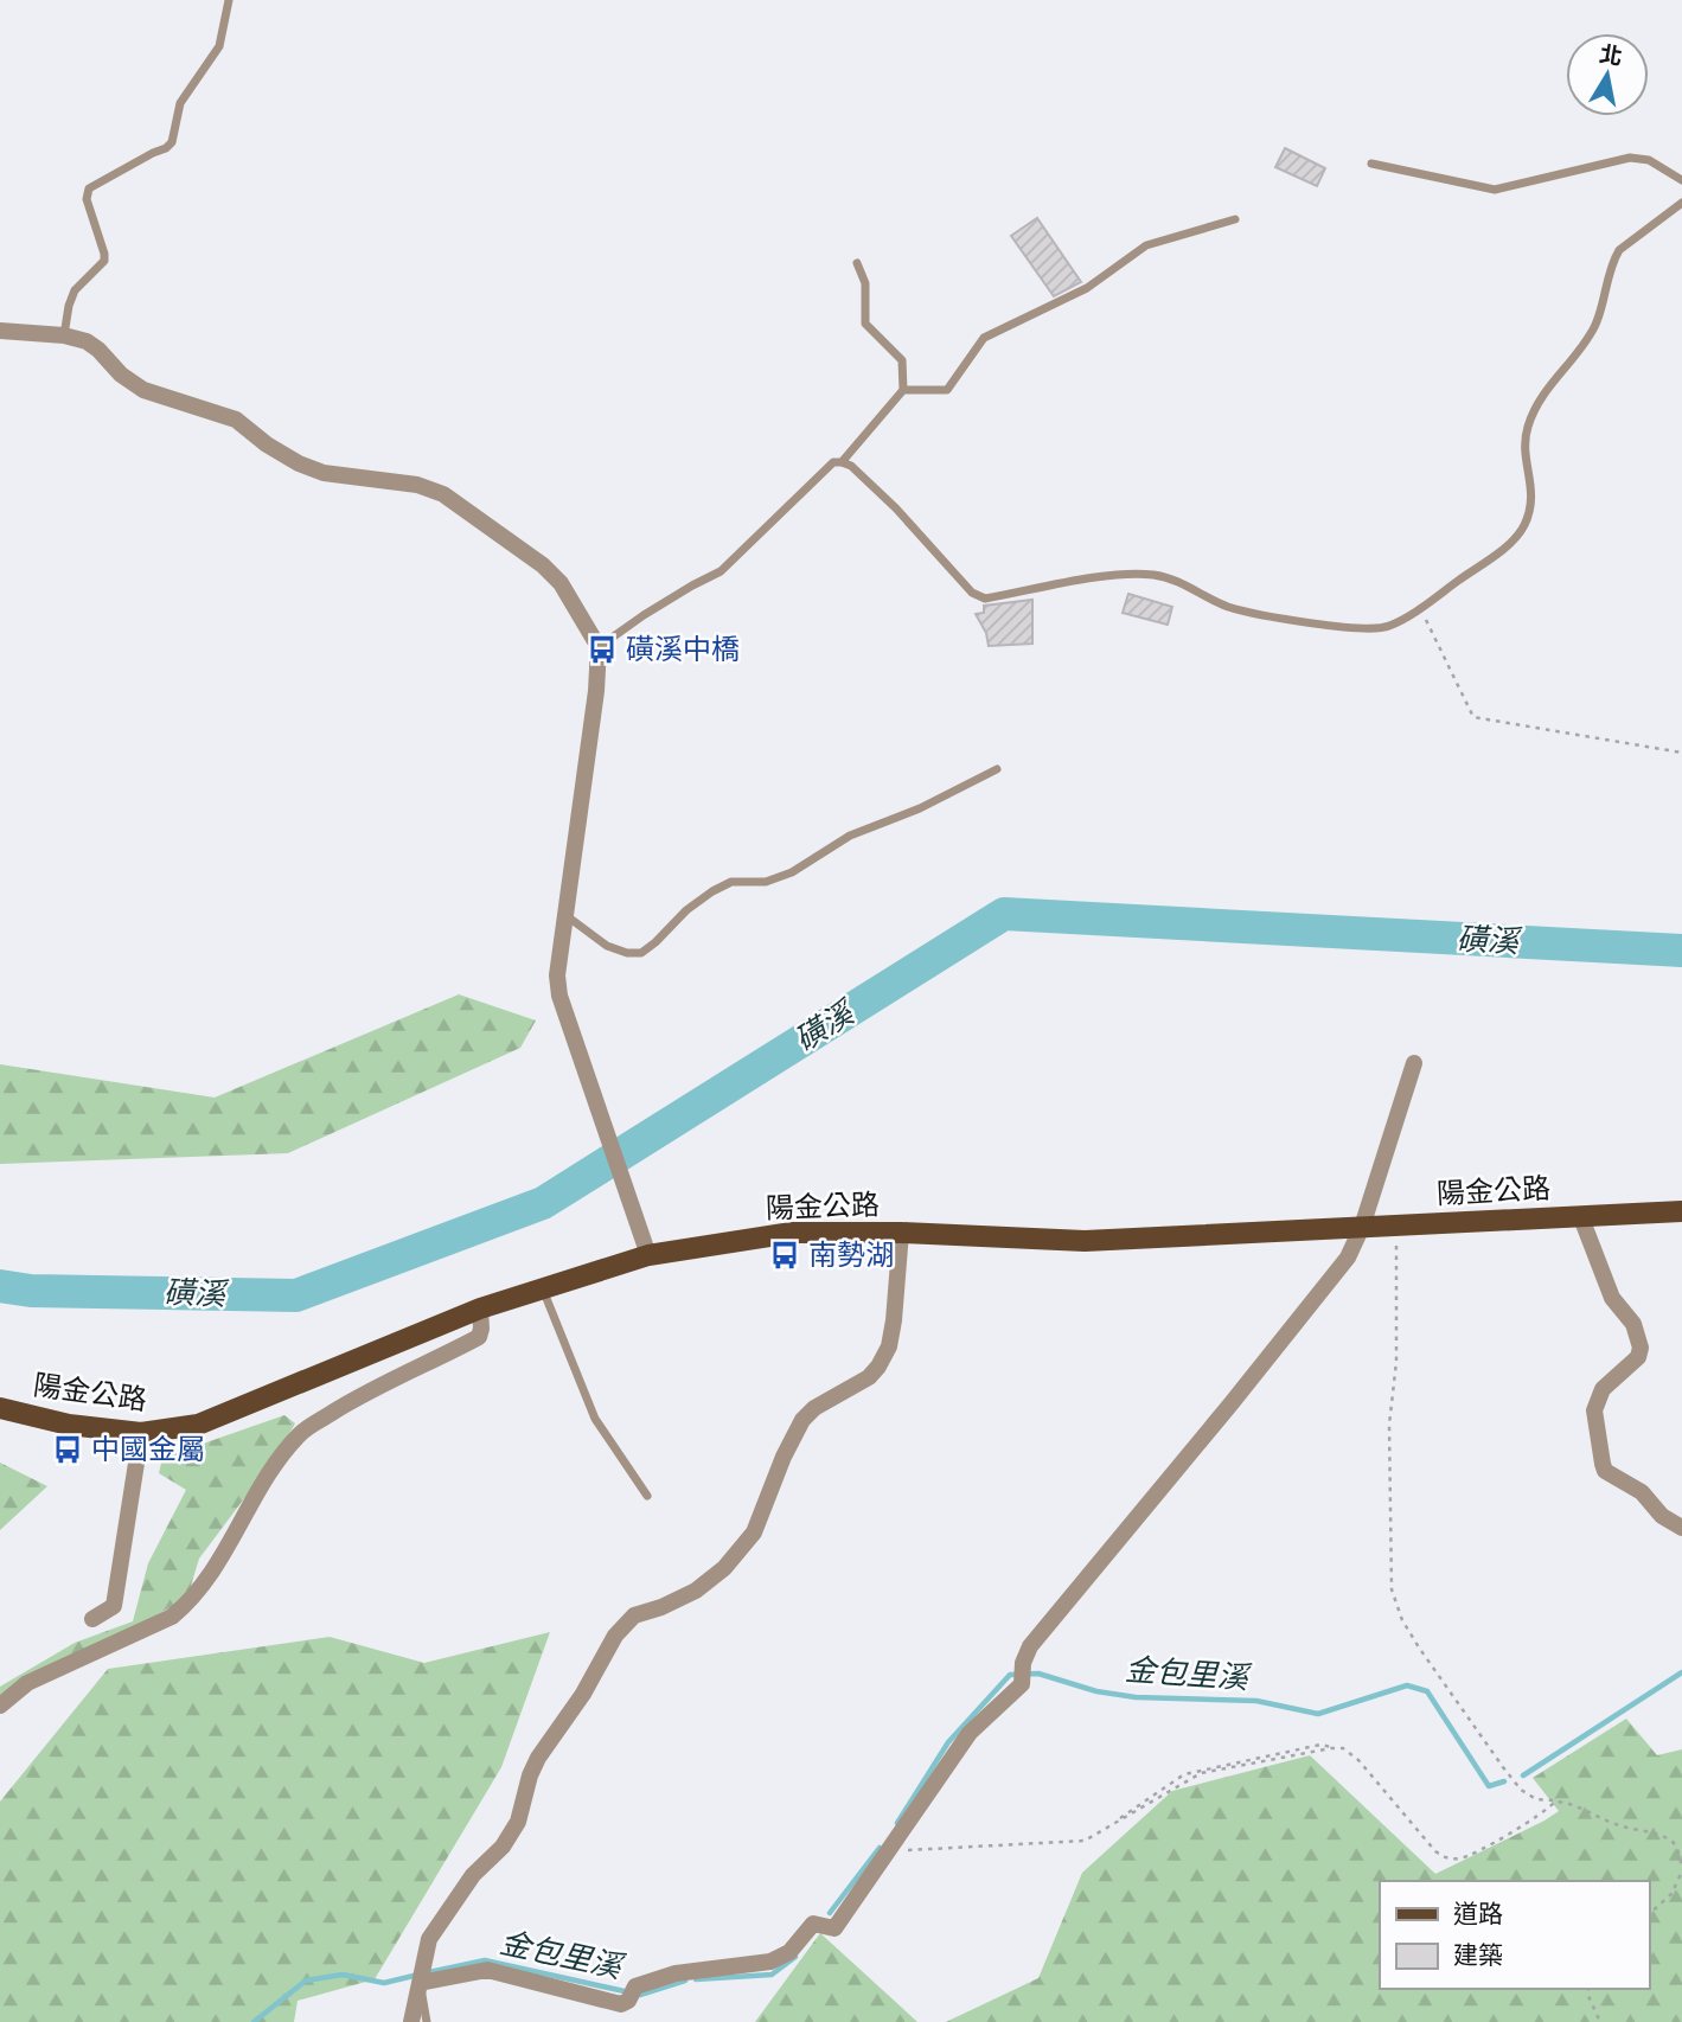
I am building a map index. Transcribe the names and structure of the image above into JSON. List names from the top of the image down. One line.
{"streets":{"main road":["陽金公路"]},"water":["磺溪","金包里溪"],"places":{"bus stop":["磺溪中橋","南勢湖","中國金屬"]},"legend":["道路","建築"],"north":"top"}
